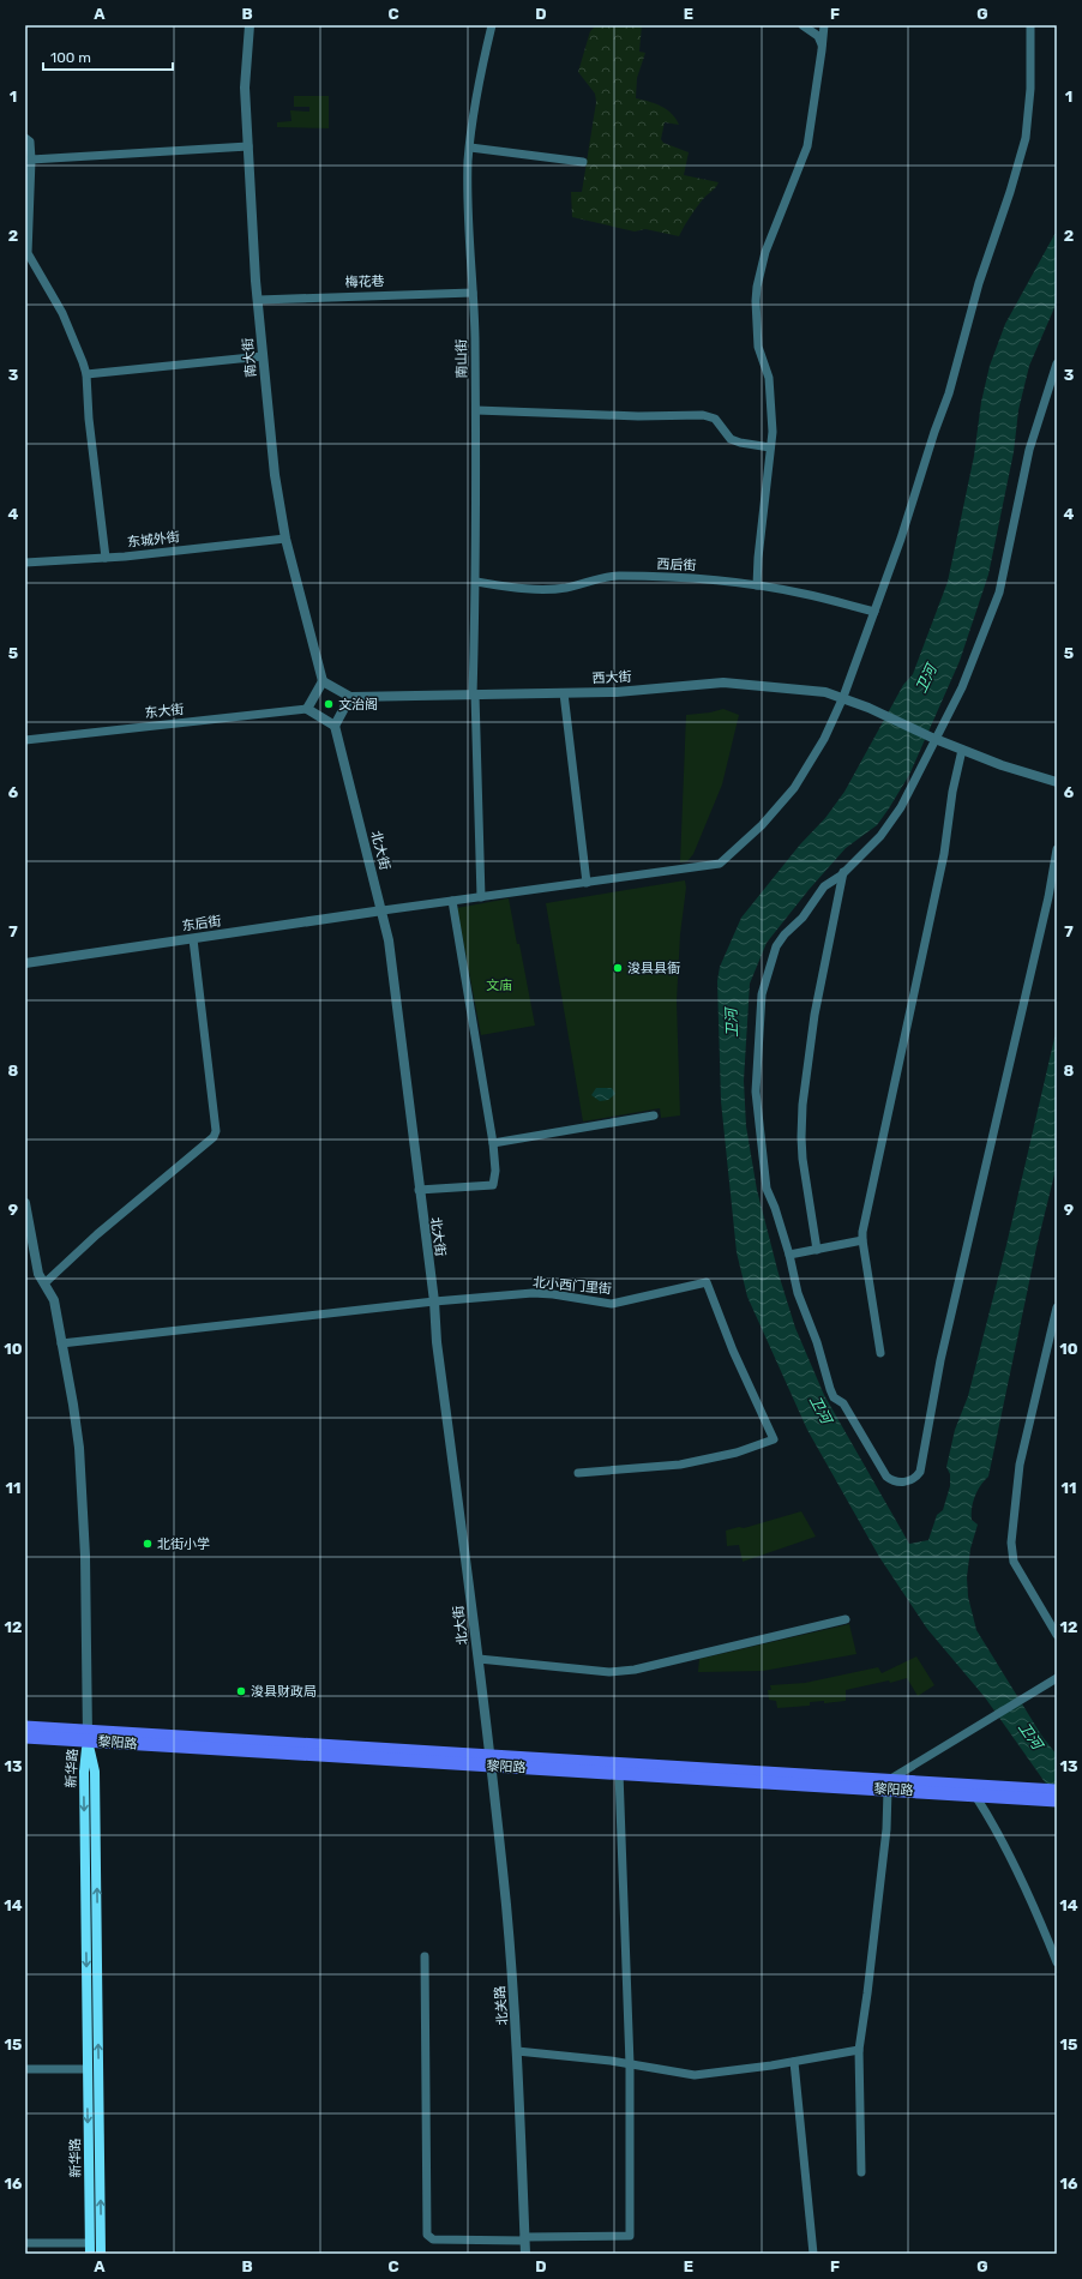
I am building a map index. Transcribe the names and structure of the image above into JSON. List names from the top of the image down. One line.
{"streets":{"main road":["黎阳路","新华路"],"street":["梅花巷","南大街","南山街","东城外街","西后街","西大街","东大街","北大街","东后街","北小西门里街","北关路"]},"crossings":[["梅花巷","南大街"],["梅花巷","南山街"],["南大街","东城外街"],["南山街","西后街"],["南山街","西大街"],["北大街","东后街"],["北大街","北小西门里街"],["北大街","黎阳路"],["北大街","北关路"],["黎阳路","新华路"],["黎阳路","北关路"]],"water":["卫河"],"parks":["文庙"],"places":["文治阁","浚县县衙","北街小学","浚县财政局"],"scale_bar":"100 m","grid":{"columns":["A","B","C","D","E","F","G"],"rows":["1","2","3","4","5","6","7","8","9","10","11","12","13","14","15","16"]}}
